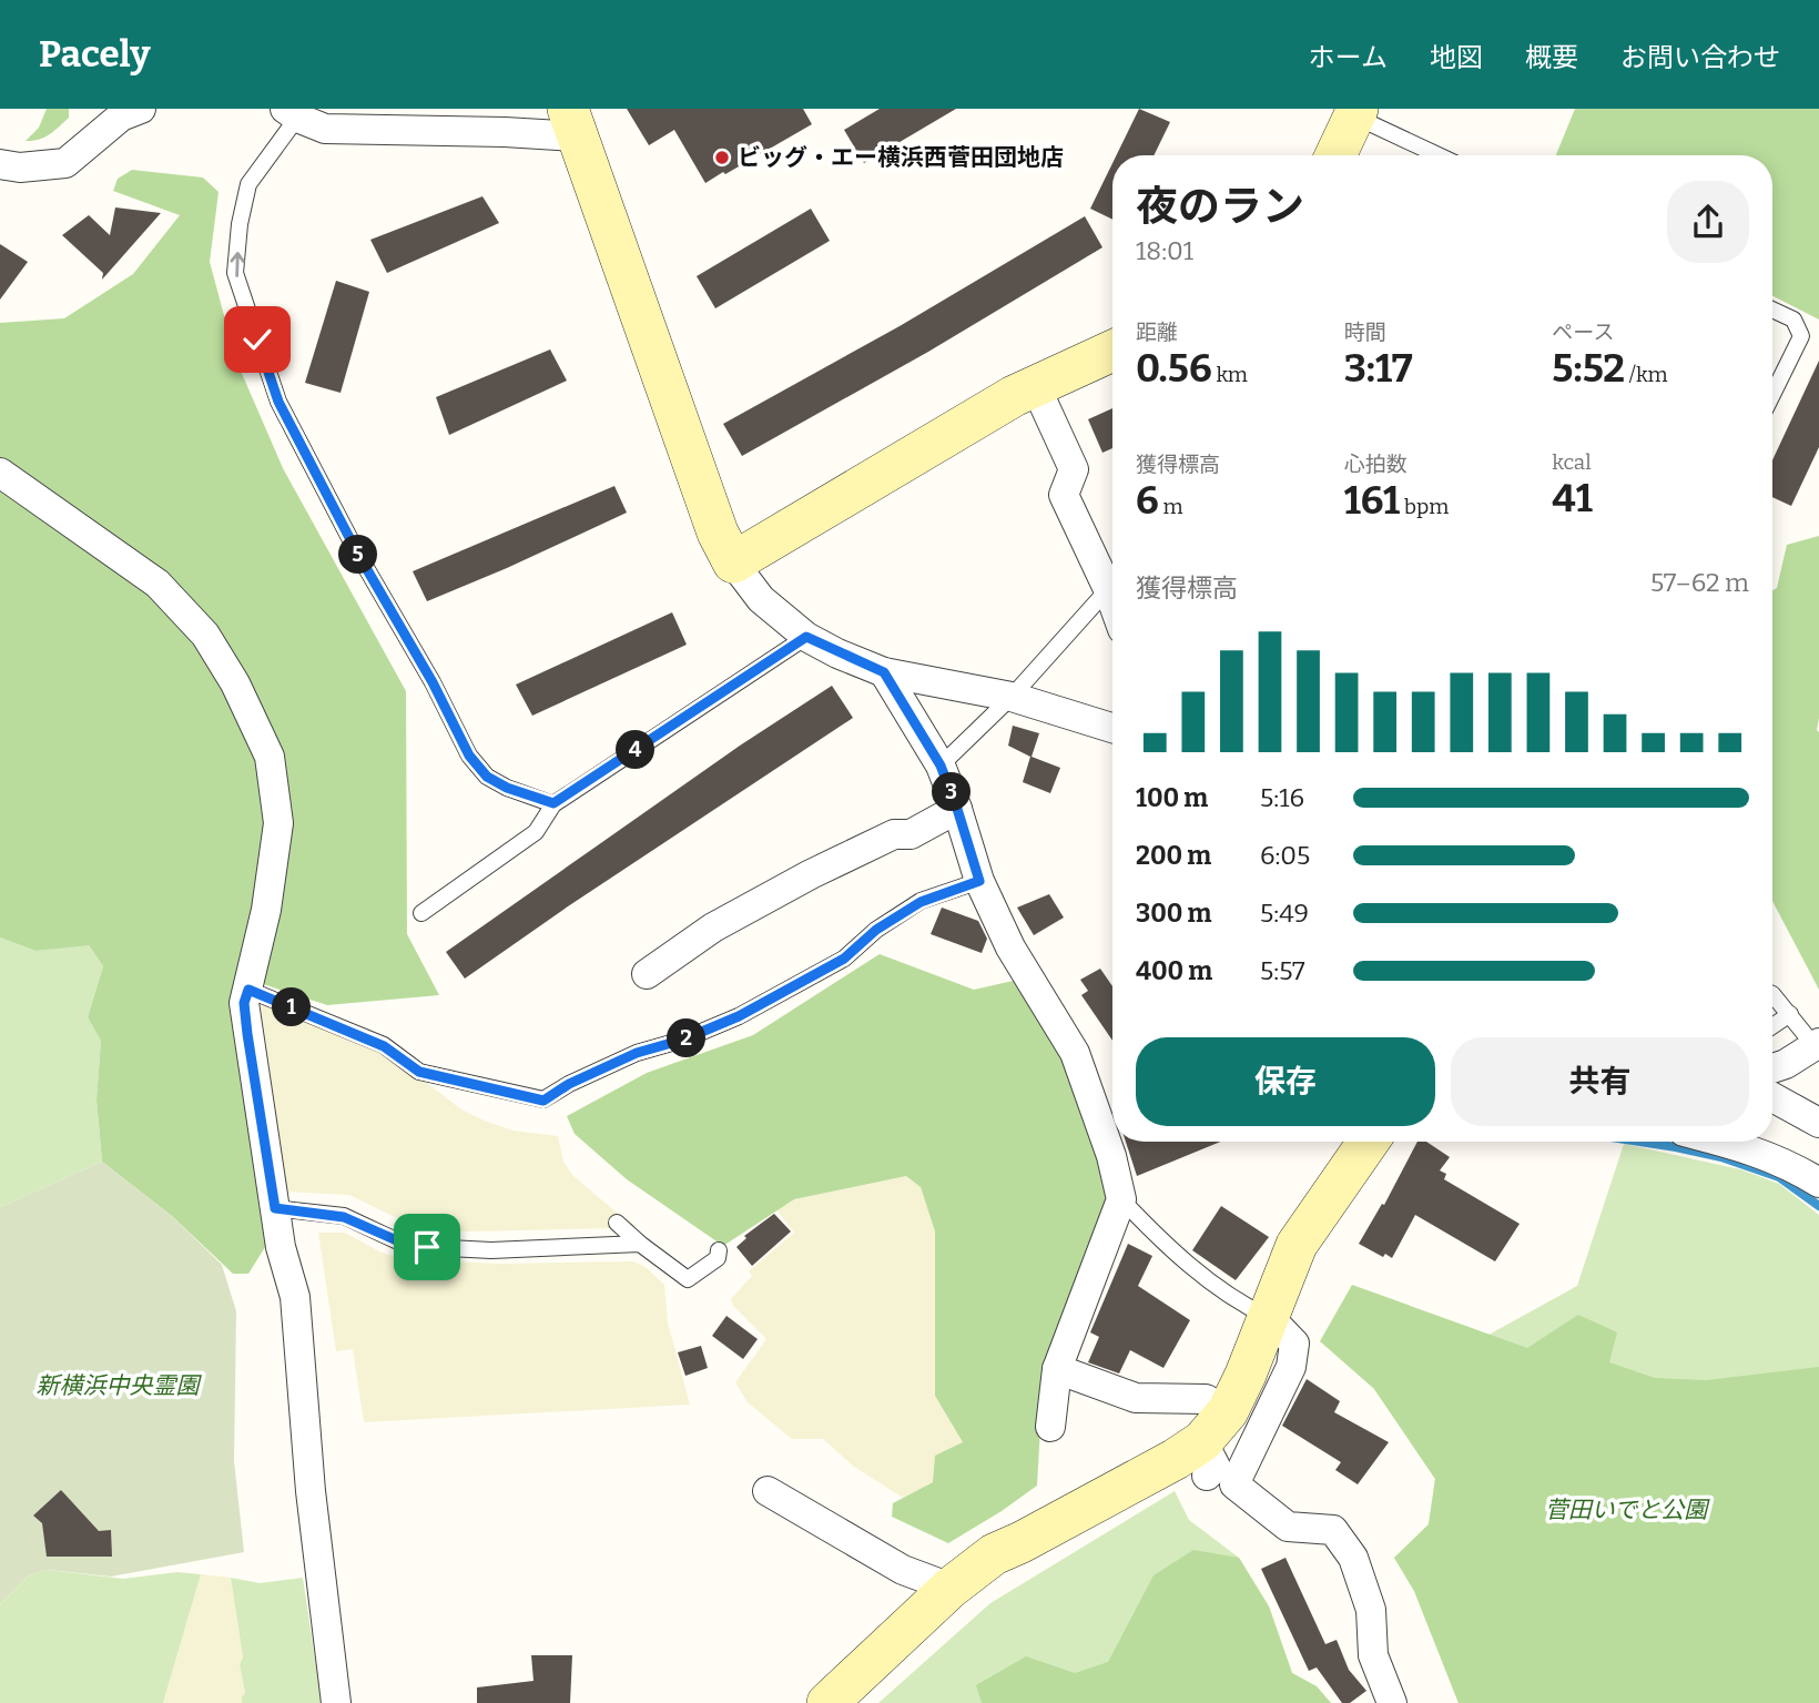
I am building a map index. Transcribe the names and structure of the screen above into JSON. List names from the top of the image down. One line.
{"parks":["新横浜中央霊園","菅田いでと公園"],"places":["ビッグ・エー横浜西菅田団地店"],"page":{"header":"Pacely","nav":["ホーム","地図","概要","お問い合わせ"],"heading":["夜のラン","18:01"],"stats":[["距離","0.56 km"],["時間","3:17"],["ペース","5:52 /km"],["獲得標高","6 m"],["心拍数","161 bpm"],["kcal","41"]],"pins":["5","4","3","1","2"],"chart":["獲得標高","57–62 m"],"list":[{"name":"100 m","note":"5:16"},{"name":"200 m","note":"6:05"},{"name":"300 m","note":"5:49"},{"name":"400 m","note":"5:57"}],"buttons":["保存","共有"]}}
